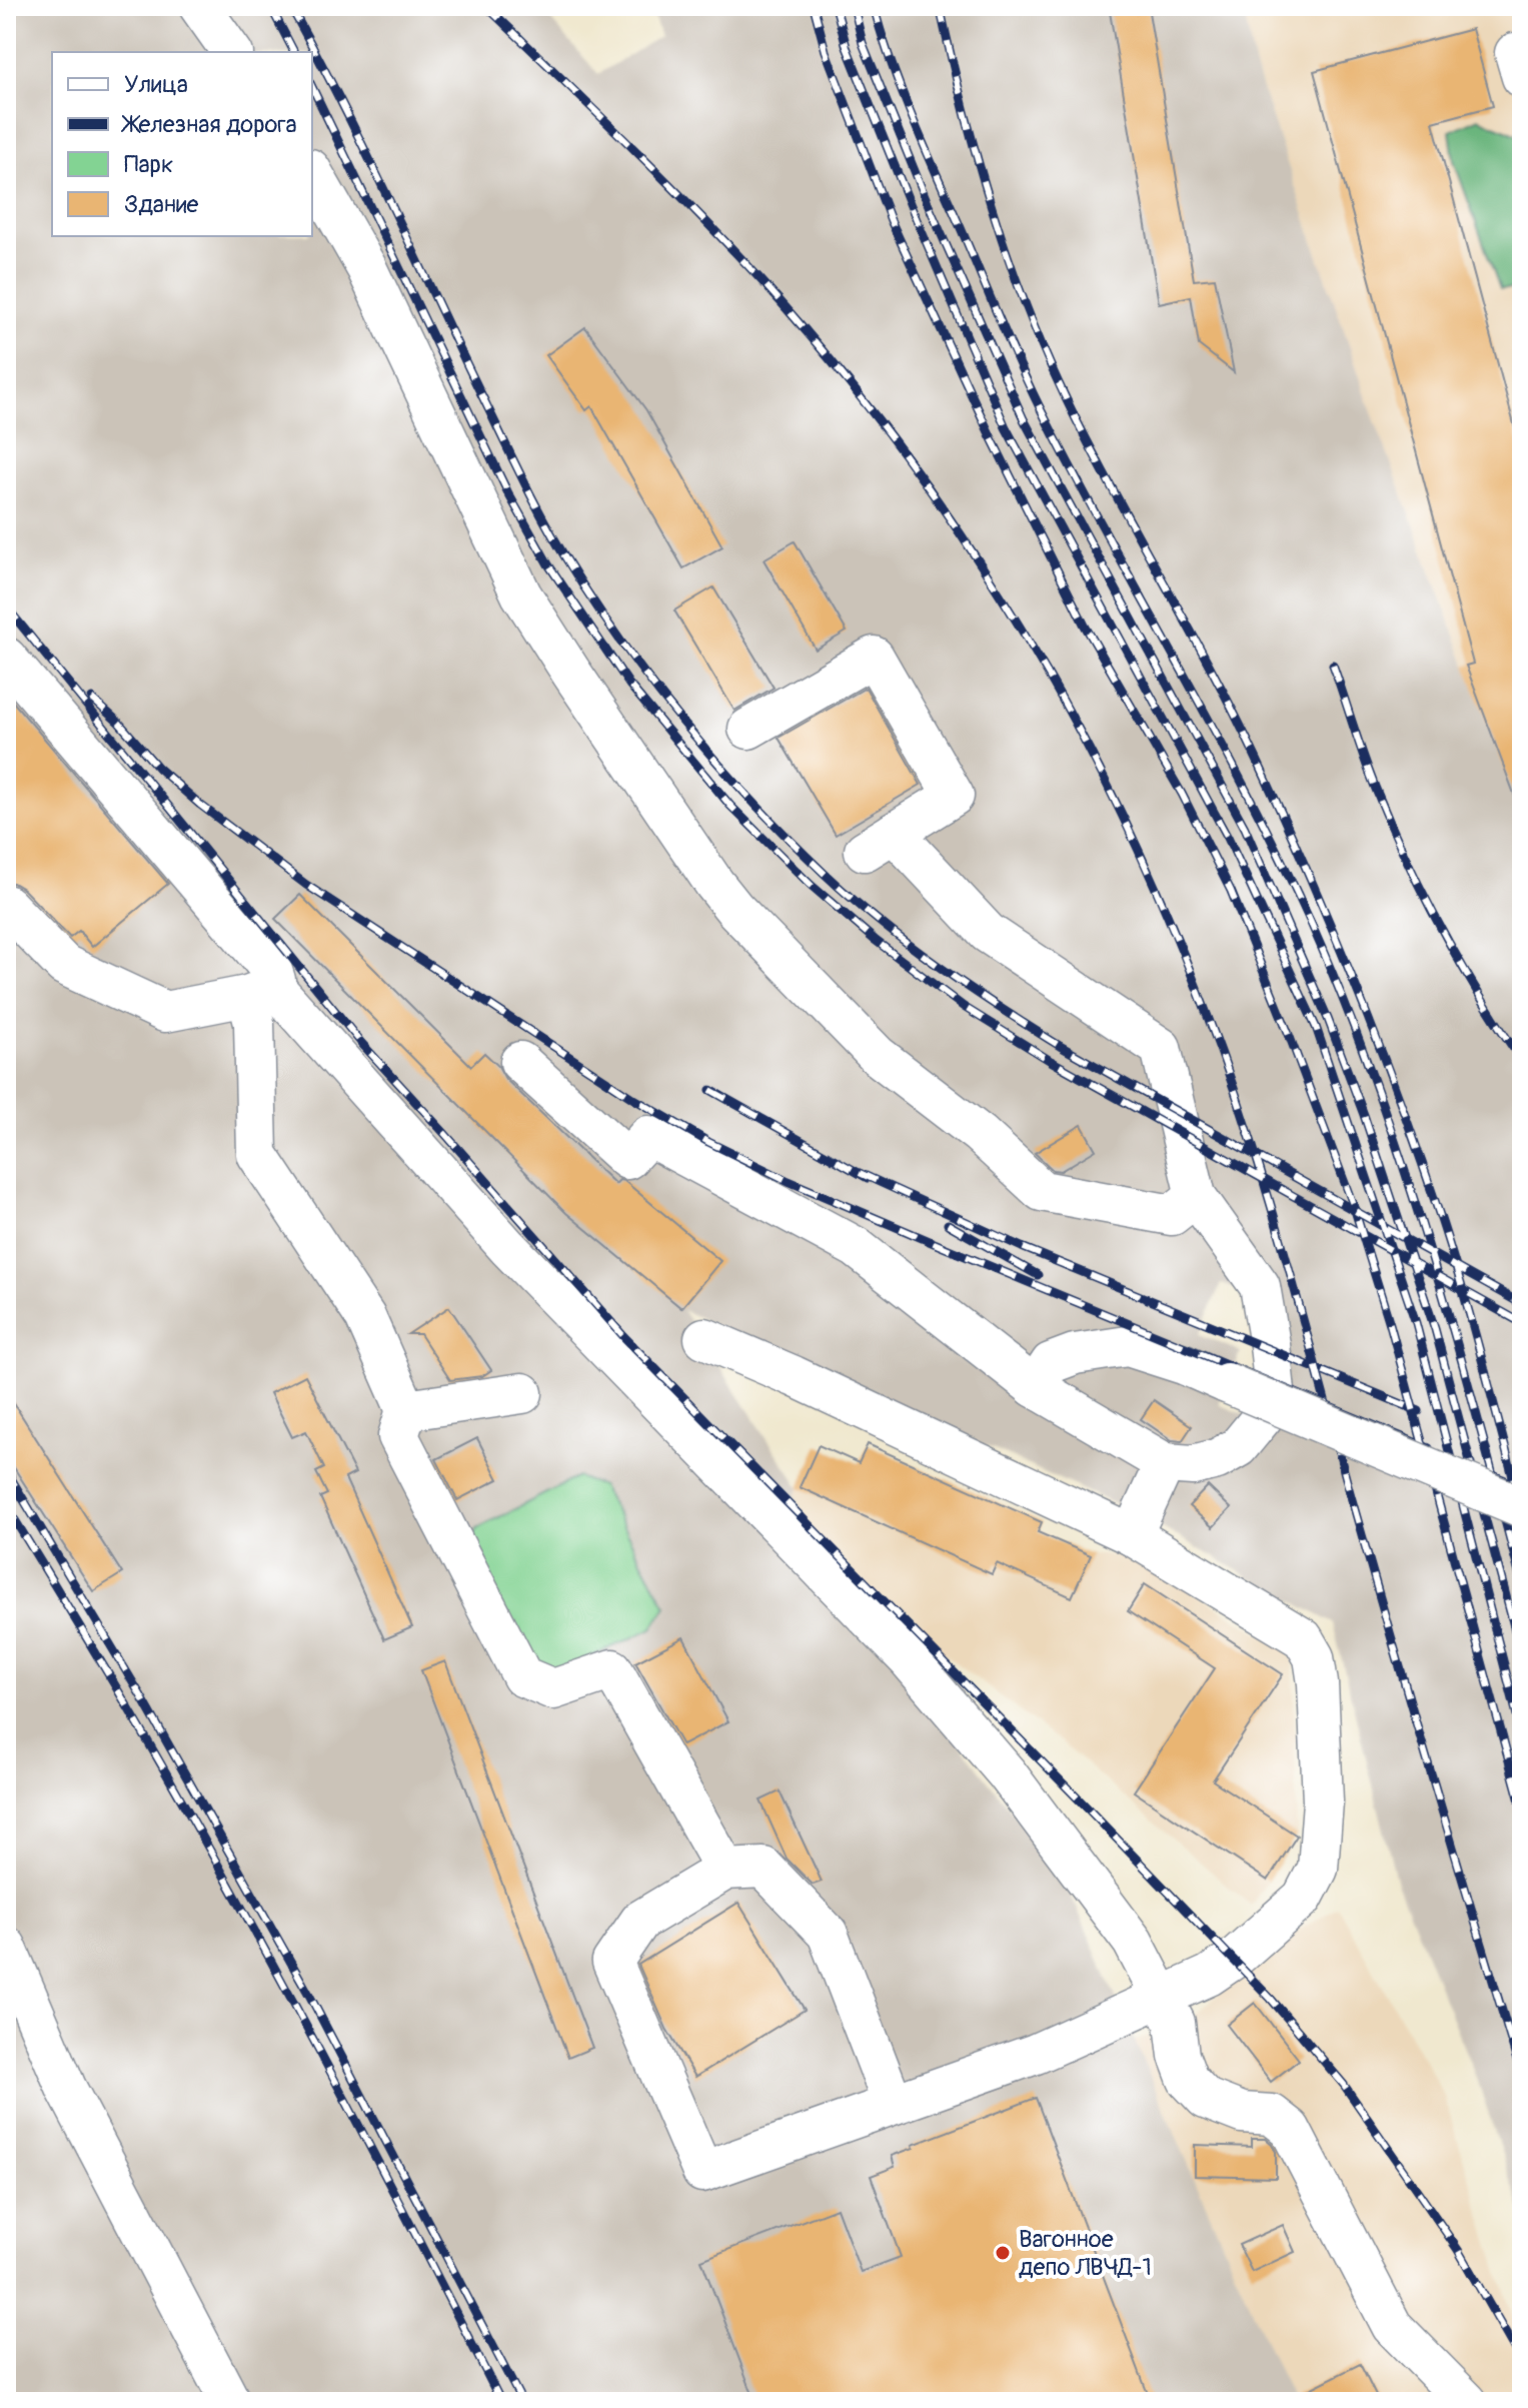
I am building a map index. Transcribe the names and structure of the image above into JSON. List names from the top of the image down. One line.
{"places":["Вагонное депо ЛВЧД-1"],"legend":["Улица","Железная дорога","Парк","Здание"]}
